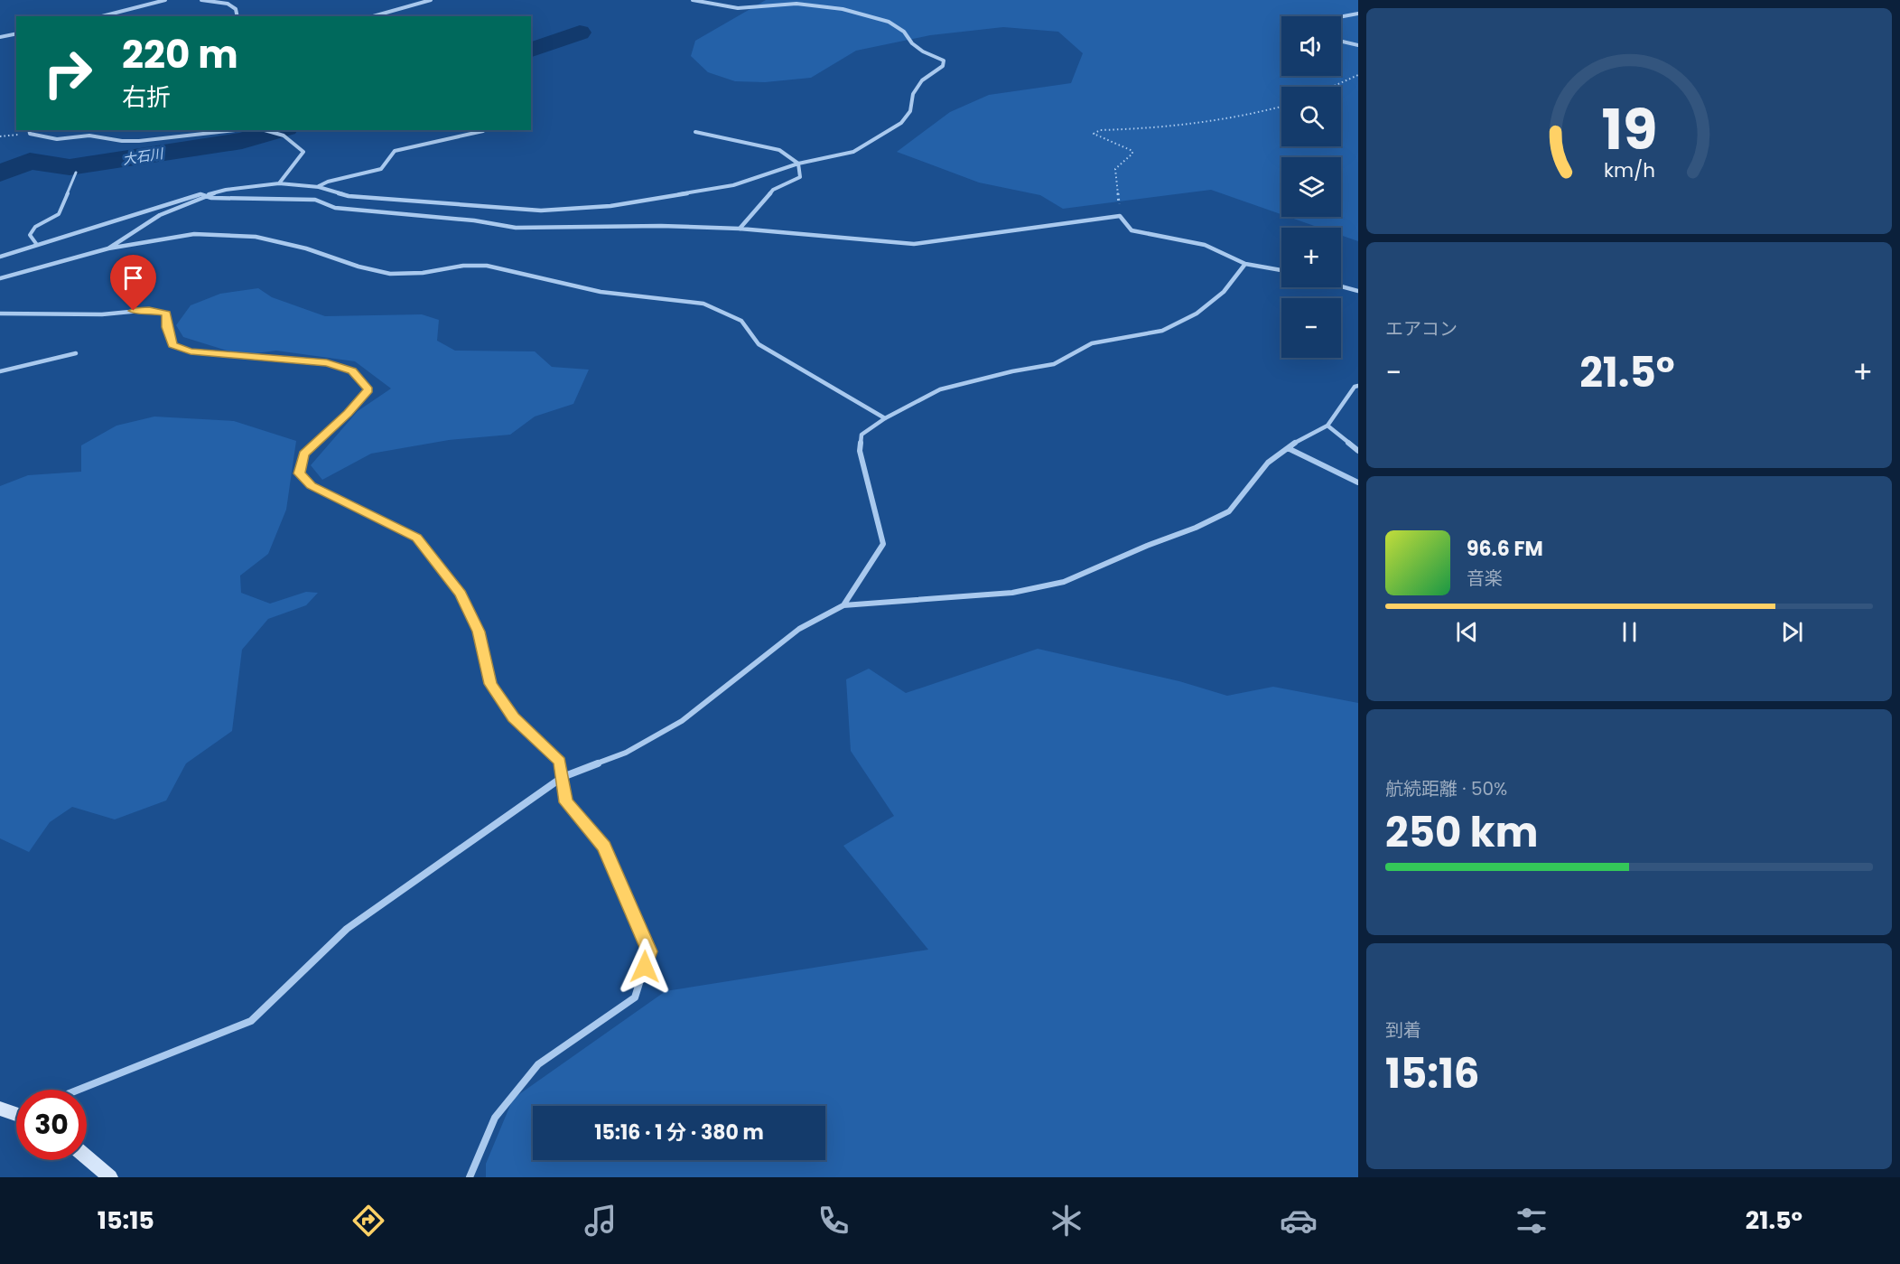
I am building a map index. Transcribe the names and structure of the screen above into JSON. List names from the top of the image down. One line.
{"water":["大石川"],"page":{"map_buttons":["+","−"],"turn":["220 m","右折"],"tile":["エアコン",["航続距離 · 50%","250 km"],["到着","15:16"]],"heat":["−","21.5°","+"],"song":["96.6 FM","音楽"],"limit":"30","trip":"15:16 · 1 分 · 380 m","tabs":["15:15","21.5°"],"gauge":["19","km/h"]}}
